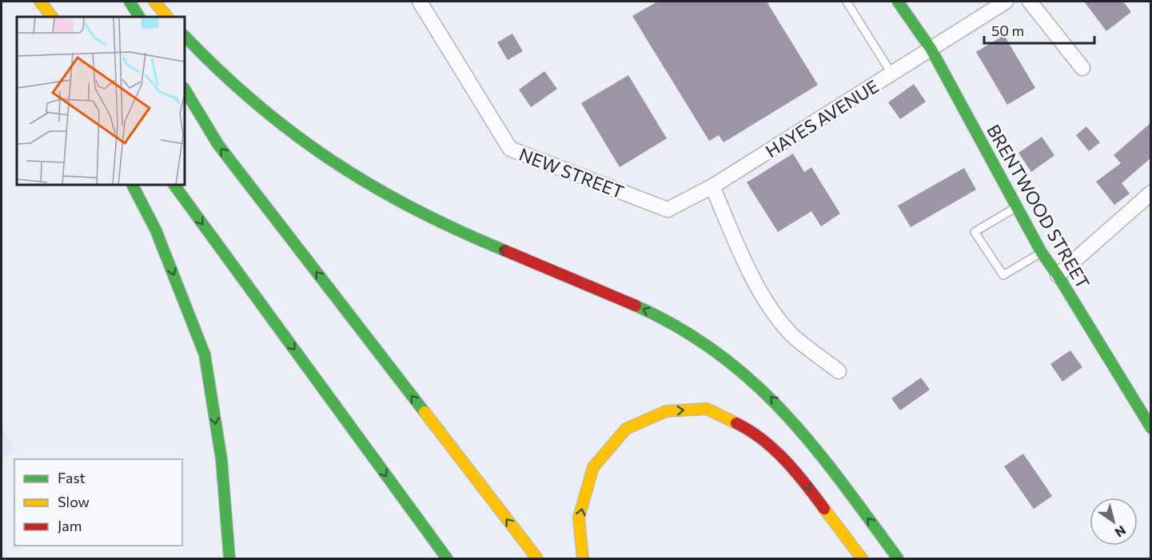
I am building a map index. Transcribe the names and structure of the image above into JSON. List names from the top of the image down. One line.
{"streets":{"main road":["BRENTWOOD STREET"],"street":["HAYES AVENUE","NEW STREET"]},"crossings":[["HAYES AVENUE","NEW STREET"],["HAYES AVENUE","BRENTWOOD STREET"]],"legend":["Fast","Slow","Jam"],"scale_bar":"50 m","north":"bottom right"}
